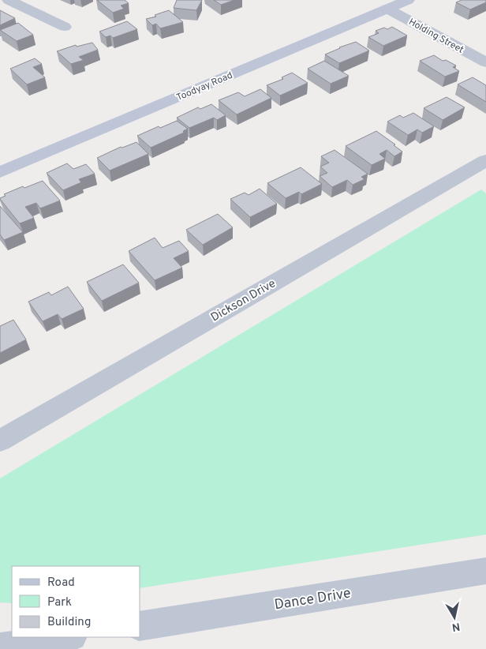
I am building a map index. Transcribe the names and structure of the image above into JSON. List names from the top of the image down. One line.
{"streets":{"main road":["Toodyay Road"],"street":["Holding Street","Dickson Drive","Dance Drive"]},"crossings":[["Holding Street","Toodyay Road"]],"legend":["Road","Park","Building"],"north":"bottom"}
